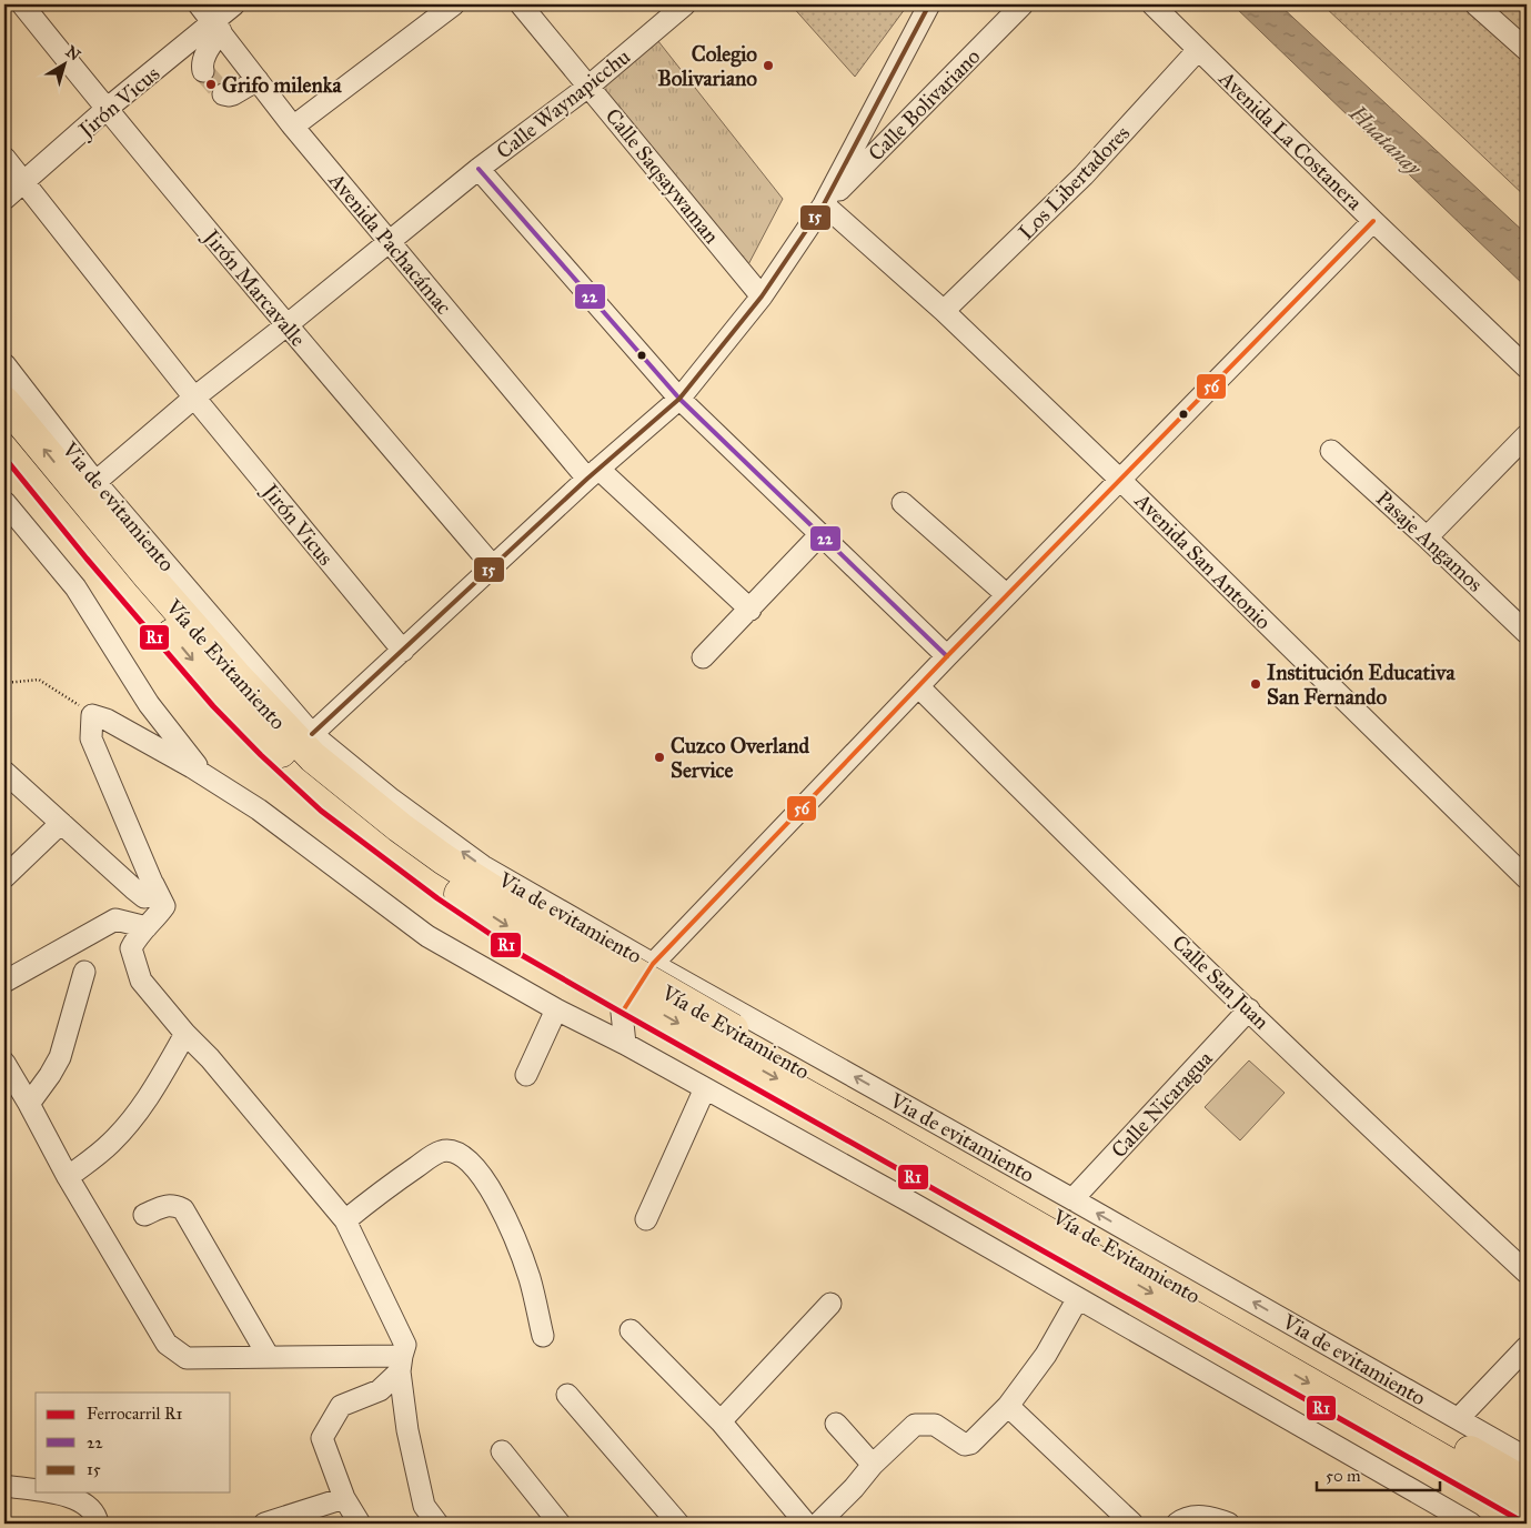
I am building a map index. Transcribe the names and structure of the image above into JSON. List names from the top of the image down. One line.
{"streets":{"highway":["Vía de Evitamiento"],"street":["Jirón Vicus","Calle Waynapicchu","Calle Bolivariano","Avenida La Costanera","Calle Saqsaywaman","Los Libertadores","Avenida Pachacámac","Jirón Marcavalle","Via de evitamiento","Pasaje Angamos","Avenida San Antonio","Calle San Juan","Calle Nicaragua"]},"crossings":[["Jirón Vicus","Avenida Pachacámac"],["Jirón Vicus","Jirón Marcavalle"],["Calle Waynapicchu","Calle Saqsaywaman"],["Calle Waynapicchu","Avenida Pachacámac"],["Calle Bolivariano","Avenida San Antonio"],["Avenida La Costanera","Los Libertadores"],["Los Libertadores","Avenida San Antonio"],["Via de evitamiento","Calle Nicaragua"],["Calle San Juan","Calle Nicaragua"]],"water":["Huatanay"],"places":["Colegio Bolivariano","Grifo milenka","Institución Educativa San Fernando","Cuzco Overland Service"],"lines":["transit line 15","transit line 22","transit line 56","rail line R1"],"legend":["Ferrocarril R1","22","15"],"scale_bar":"50 m","north":"top right"}
